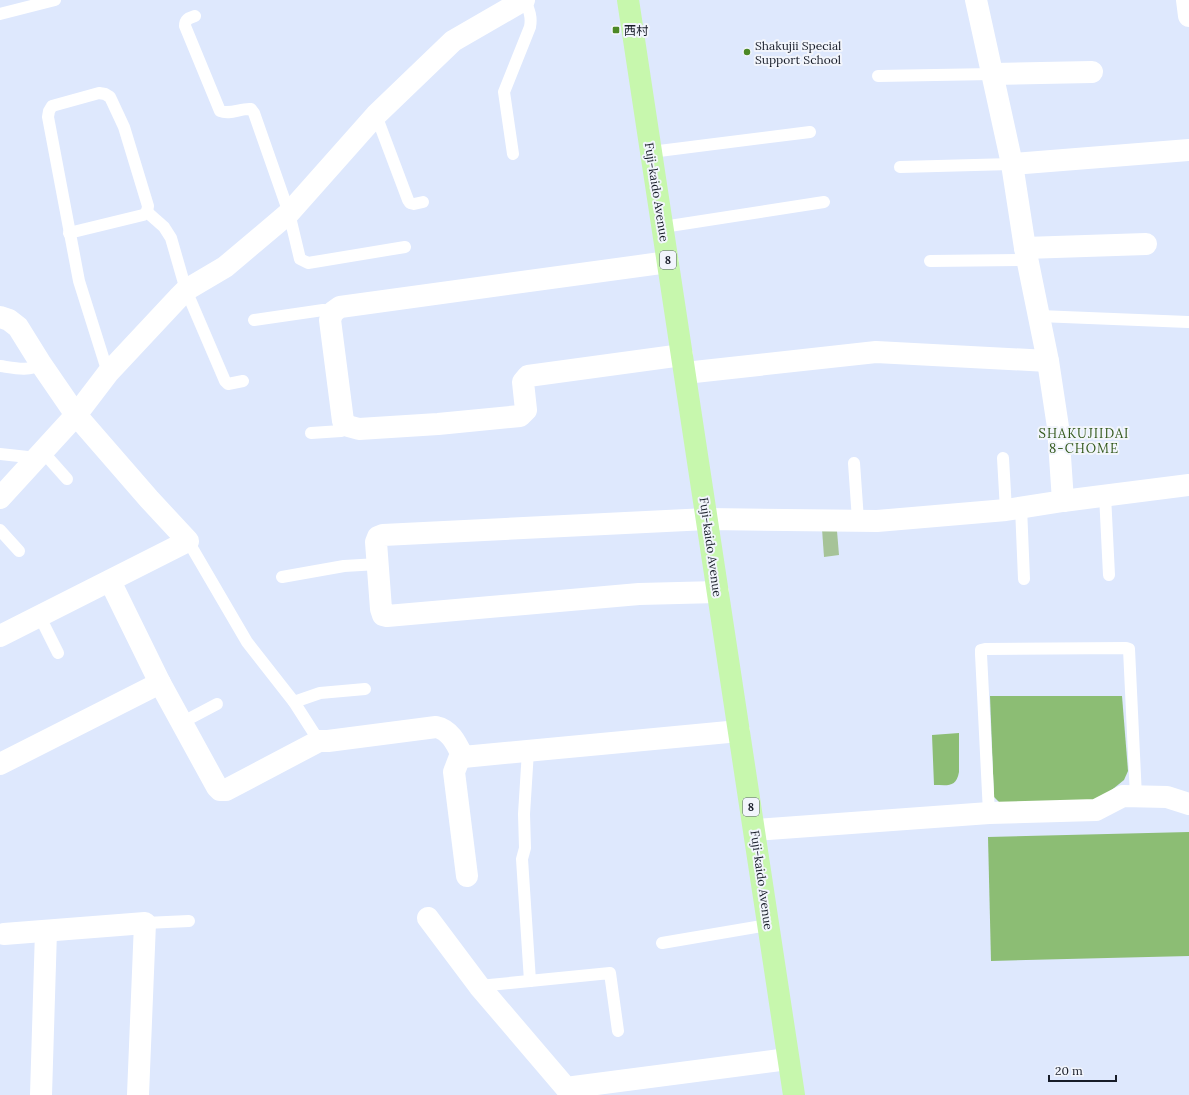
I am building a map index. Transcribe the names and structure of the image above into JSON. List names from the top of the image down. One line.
{"streets":{"main road":["Fuji-kaido Avenue","8"]},"districts":["SHAKUJIIDAI 8-CHOME"],"places":{"transit":["西村"],"other":["Shakujii Special Support School"]},"scale_bar":"20 m"}
